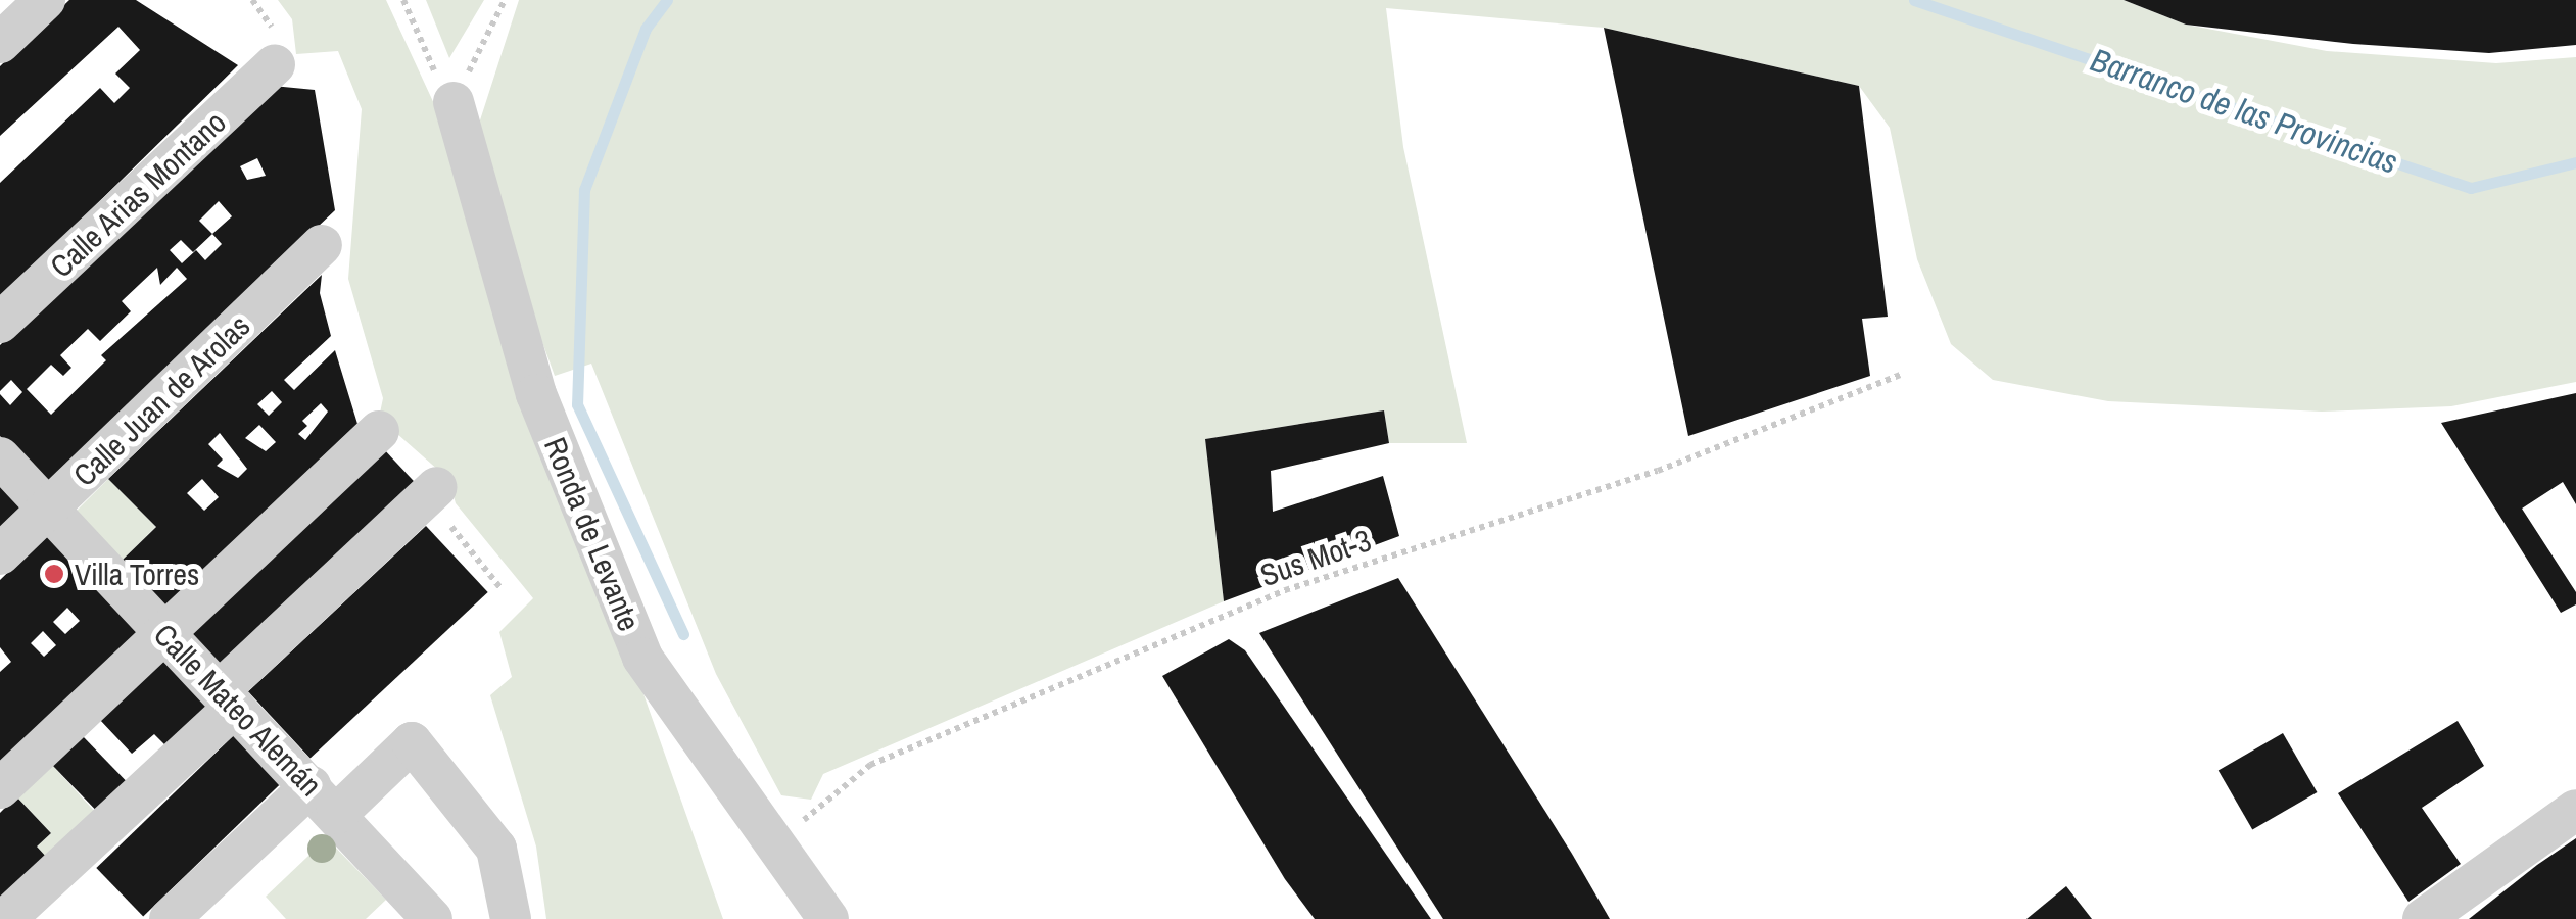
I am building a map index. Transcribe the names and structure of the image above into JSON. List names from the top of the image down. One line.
{"streets":{"street":["Calle Arias Montano","Calle Juan de Arolas","Ronda de Levante","Calle Mateo Alemán"],"path":["Sus Mot-3"]},"crossings":[["Calle Juan de Arolas","Calle Mateo Alemán"],["Ronda de Levante","Sus Mot-3"]],"water":["Barranco de las Provincias"],"places":["Villa Torres"]}
